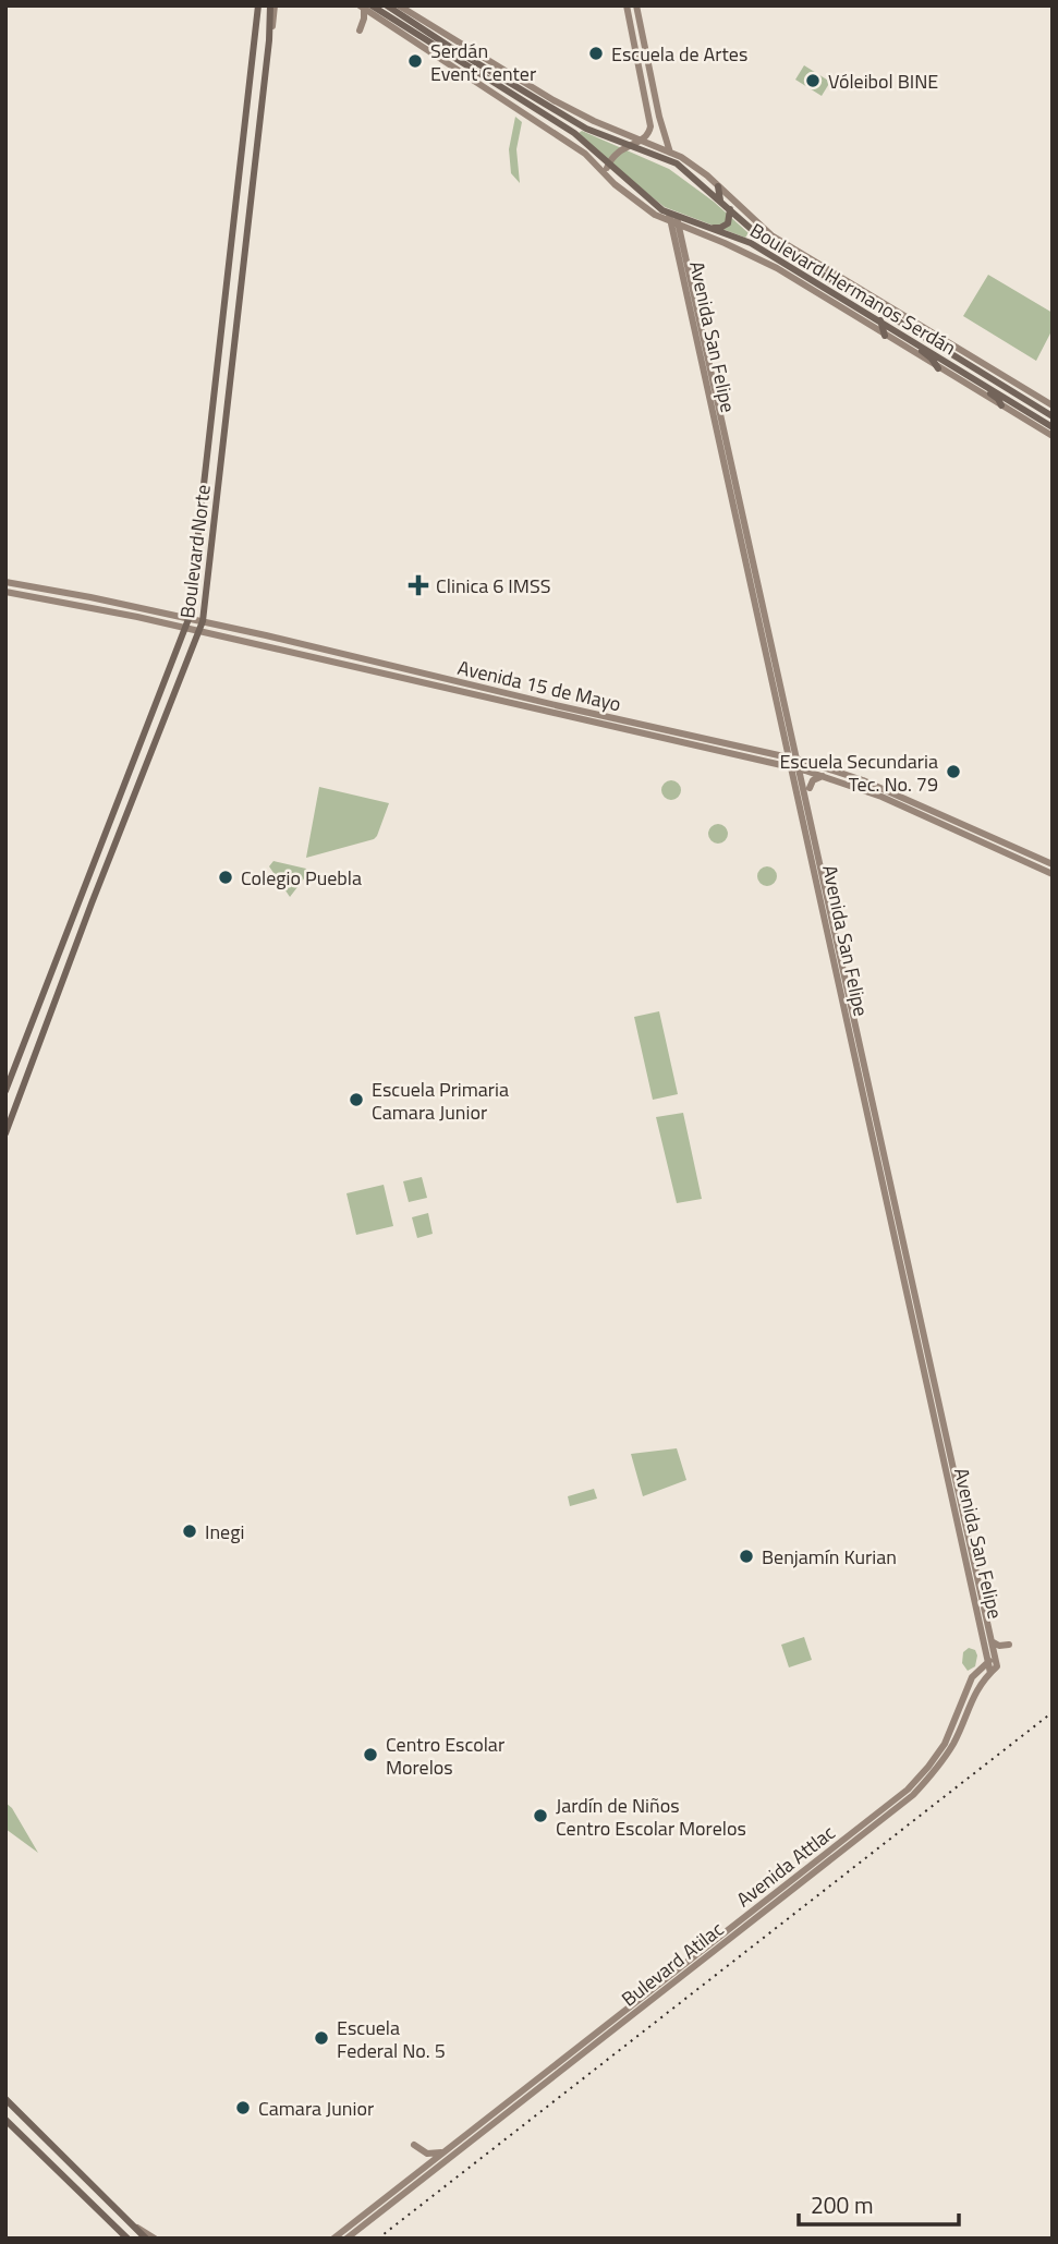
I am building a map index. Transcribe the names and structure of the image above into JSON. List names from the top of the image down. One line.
{"streets":{"main road":["Boulevard Hermanos Serdán","Avenida San Felipe","Boulevard Norte","Avenida 15 de Mayo","Avenida Attlac","Bulevard Atilac"]},"crossings":[["Boulevard Hermanos Serdán","Avenida San Felipe"],["Avenida San Felipe","Avenida 15 de Mayo"],["Avenida San Felipe","Avenida Attlac"],["Avenida San Felipe","Bulevard Atilac"],["Boulevard Norte","Avenida 15 de Mayo"],["Avenida Attlac","Bulevard Atilac"]],"places":{"other":["Escuela de Artes","Serdán Event Center","Vóleibol BINE","Escuela Secundaria Tec. No. 79","Colegio Puebla","Escuela Primaria Camara Junior","Inegi","Benjamín Kurian","Centro Escolar Morelos","Jardín de Niños Centro Escolar Morelos","Escuela Federal No. 5","Camara Junior"],"health":["Clinica 6 IMSS"]},"scale_bar":"200 m"}
